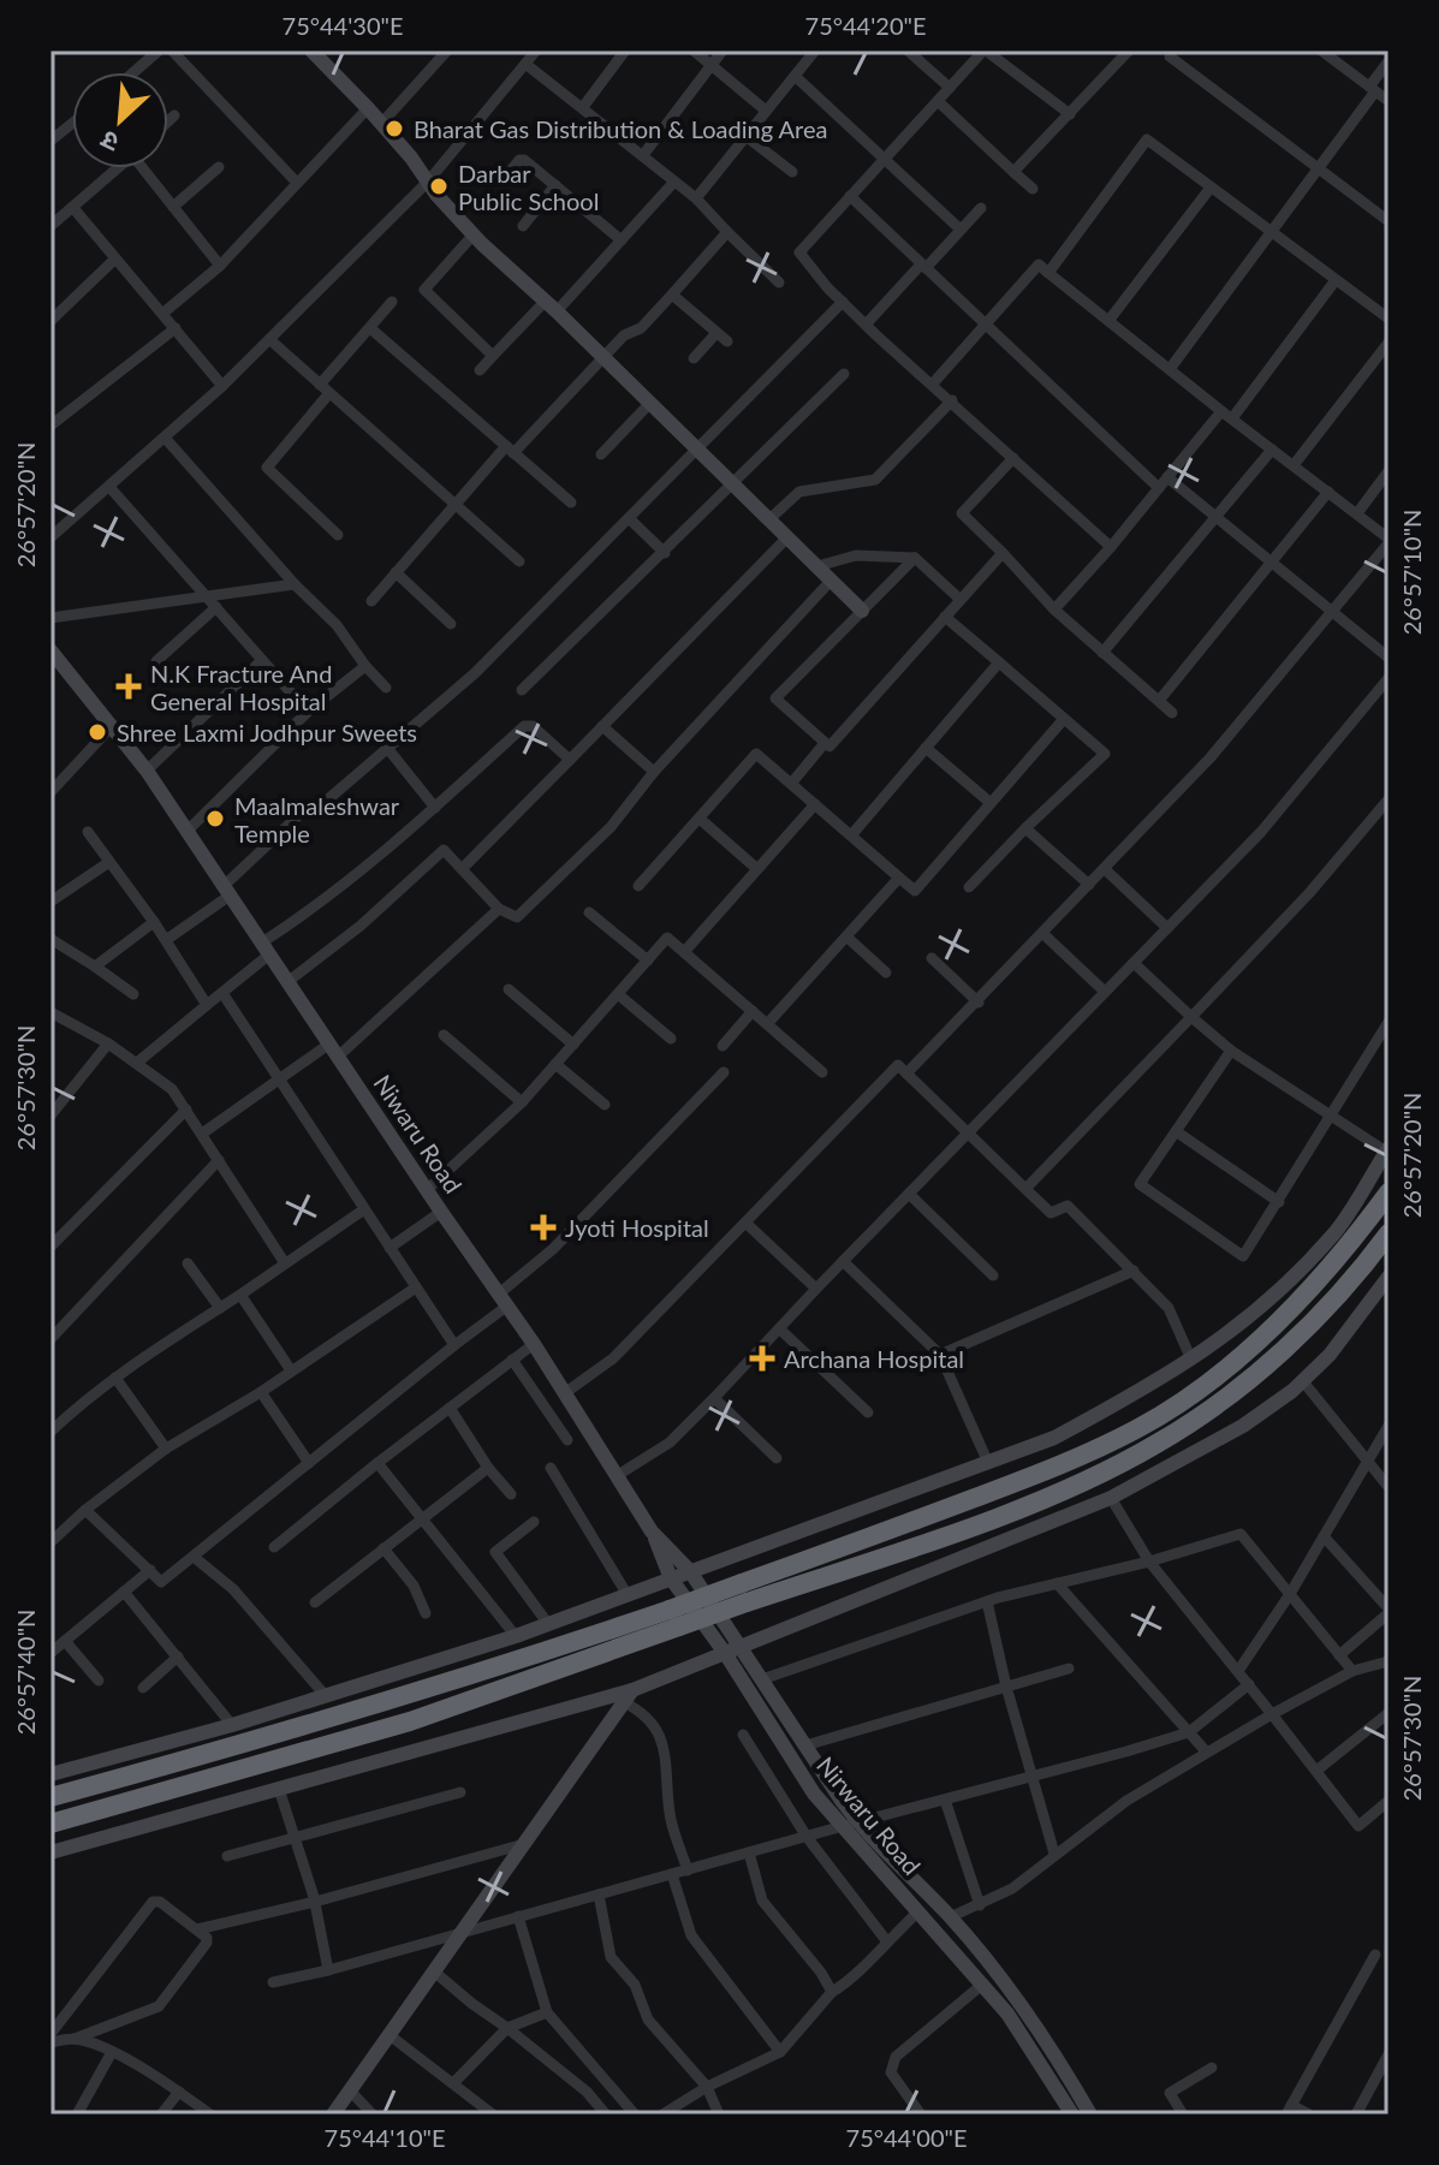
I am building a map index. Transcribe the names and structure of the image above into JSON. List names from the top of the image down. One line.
{"streets":{"street":["Niwaru Road","Nirwaru Road"]},"crossings":[["Niwaru Road","Nirwaru Road"]],"places":{"other":["Bharat Gas Distribution & Loading Area","Darbar Public School","Shree Laxmi Jodhpur Sweets","Maalmaleshwar Temple"],"health":["N.K Fracture And General Hospital","Jyoti Hospital","Archana Hospital"]},"north":"bottom left","coordinates":["75°44'30\"E","75°44'20\"E","26°57'20\"N","26°57'10\"N","26°57'30\"N","26°57'40\"N","75°44'10\"E","75°44'00\"E"]}
